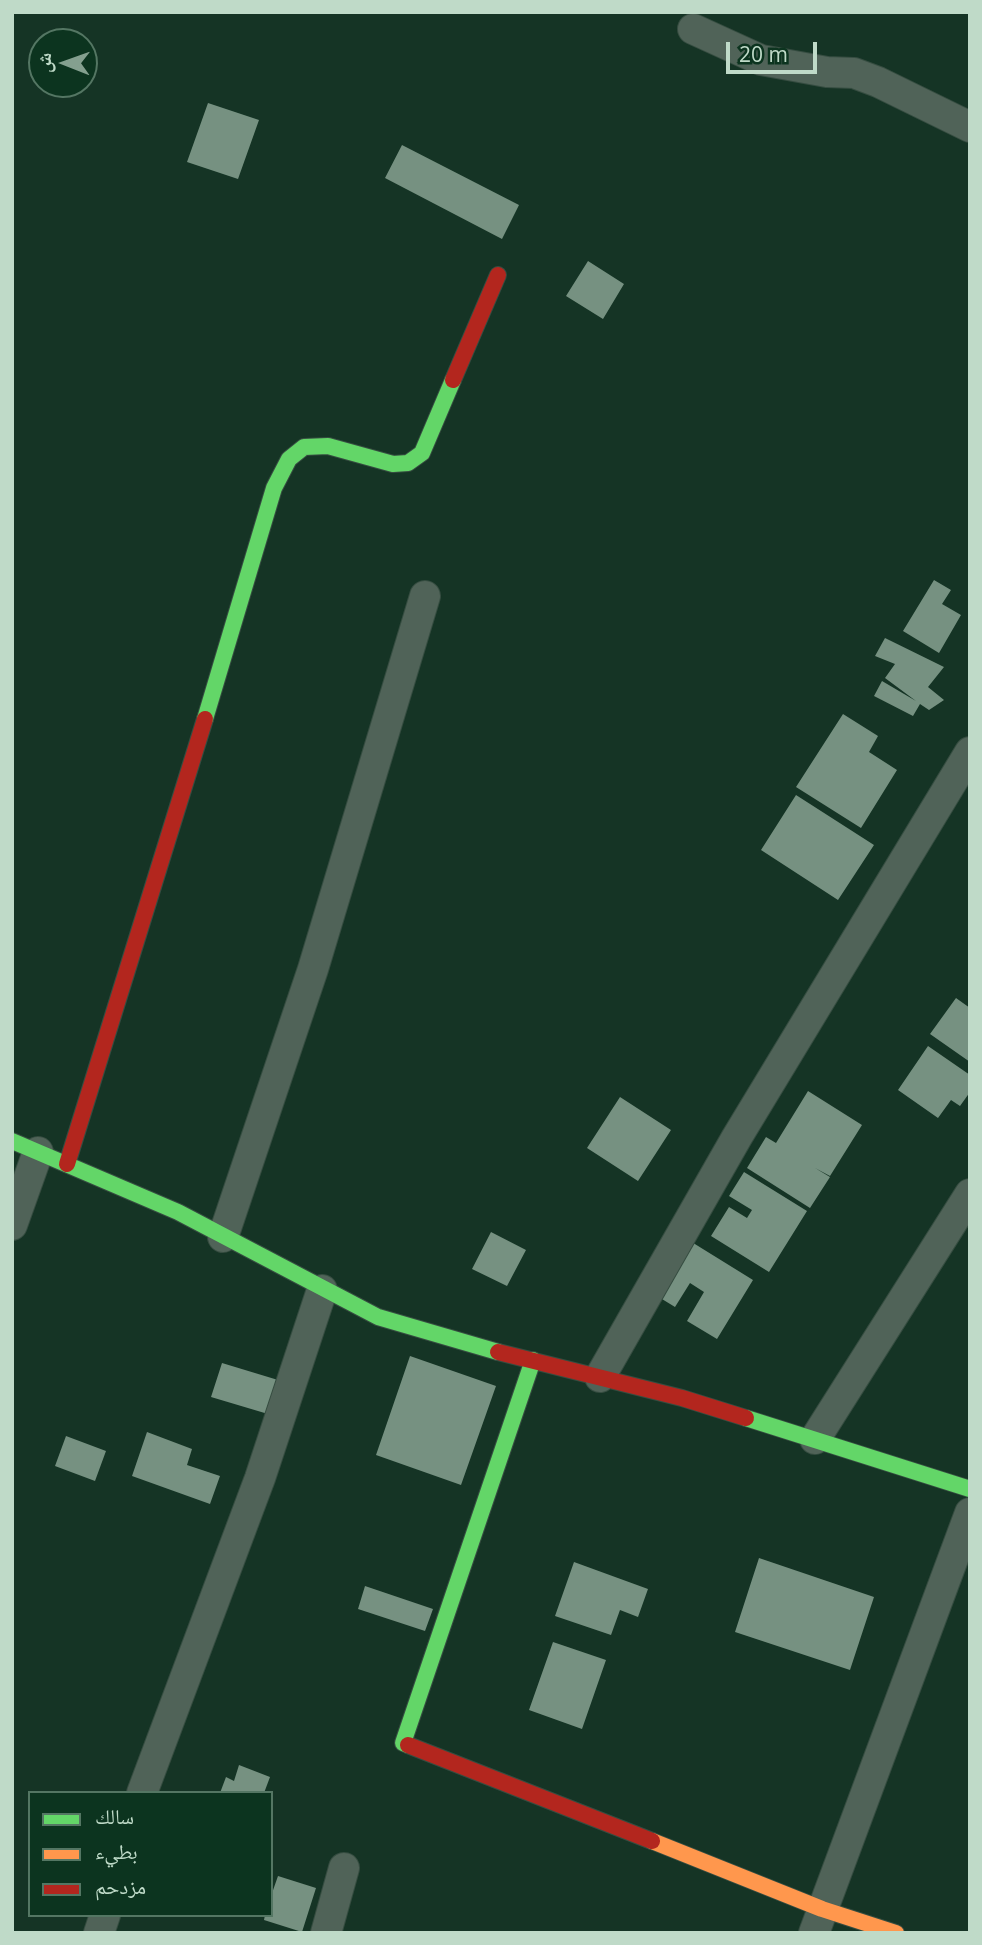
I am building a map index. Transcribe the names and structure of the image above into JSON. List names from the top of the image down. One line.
{"legend":["سالك","بطيء","مزدحم"],"scale_bar":"20 m","north":"left"}
